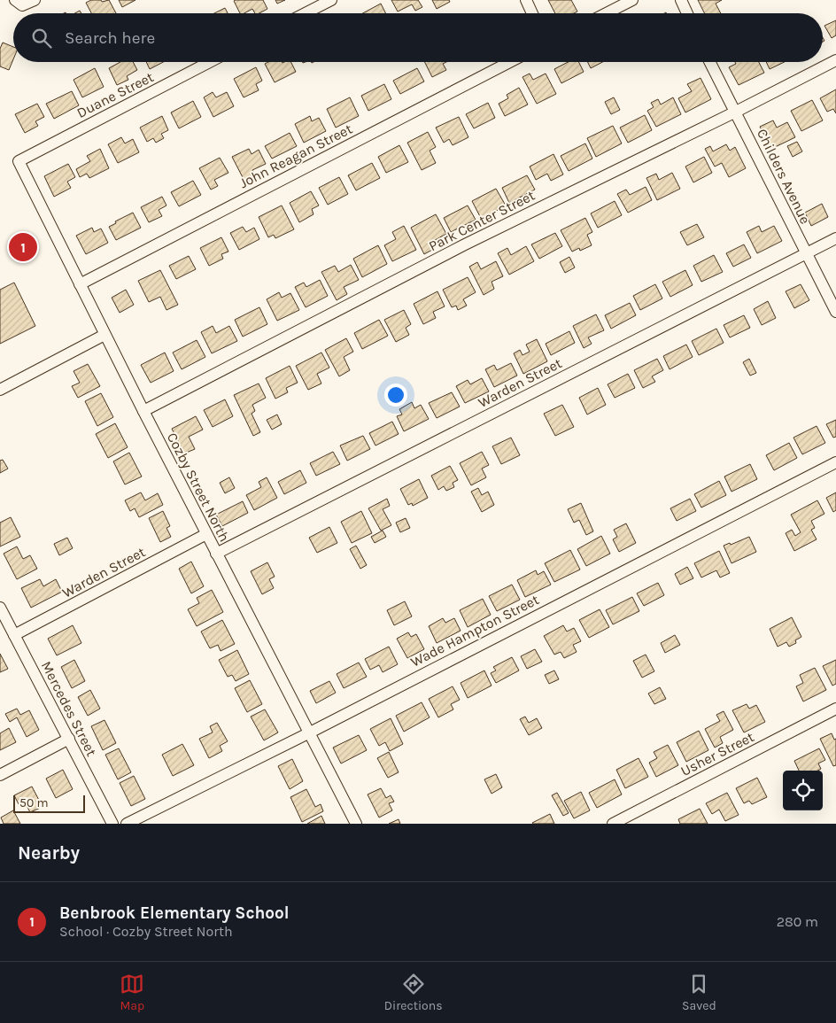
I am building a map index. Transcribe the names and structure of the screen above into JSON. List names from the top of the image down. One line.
{"streets":{"street":["Duane Street","John Reagan Street","Childers Avenue","Park Center Street","Warden Street","Cozby Street North","Wade Hampton Street","Mercedes Street","Usher Street"]},"crossings":[["Duane Street","Cozby Street North"],["John Reagan Street","Cozby Street North"],["Childers Avenue","Park Center Street"],["Childers Avenue","Warden Street"],["Park Center Street","Cozby Street North"],["Warden Street","Cozby Street North"],["Warden Street","Mercedes Street"],["Cozby Street North","Wade Hampton Street"]],"scale_bar":"50 m","page":{"search":"Search here","pins":"1","scale":"50 m","heading":"Nearby","list":[{"mark":"1","name":"Benbrook Elementary School","note":"School · Cozby Street North","value":"280 m"}],"nav":["Map","Directions","Saved"]}}
